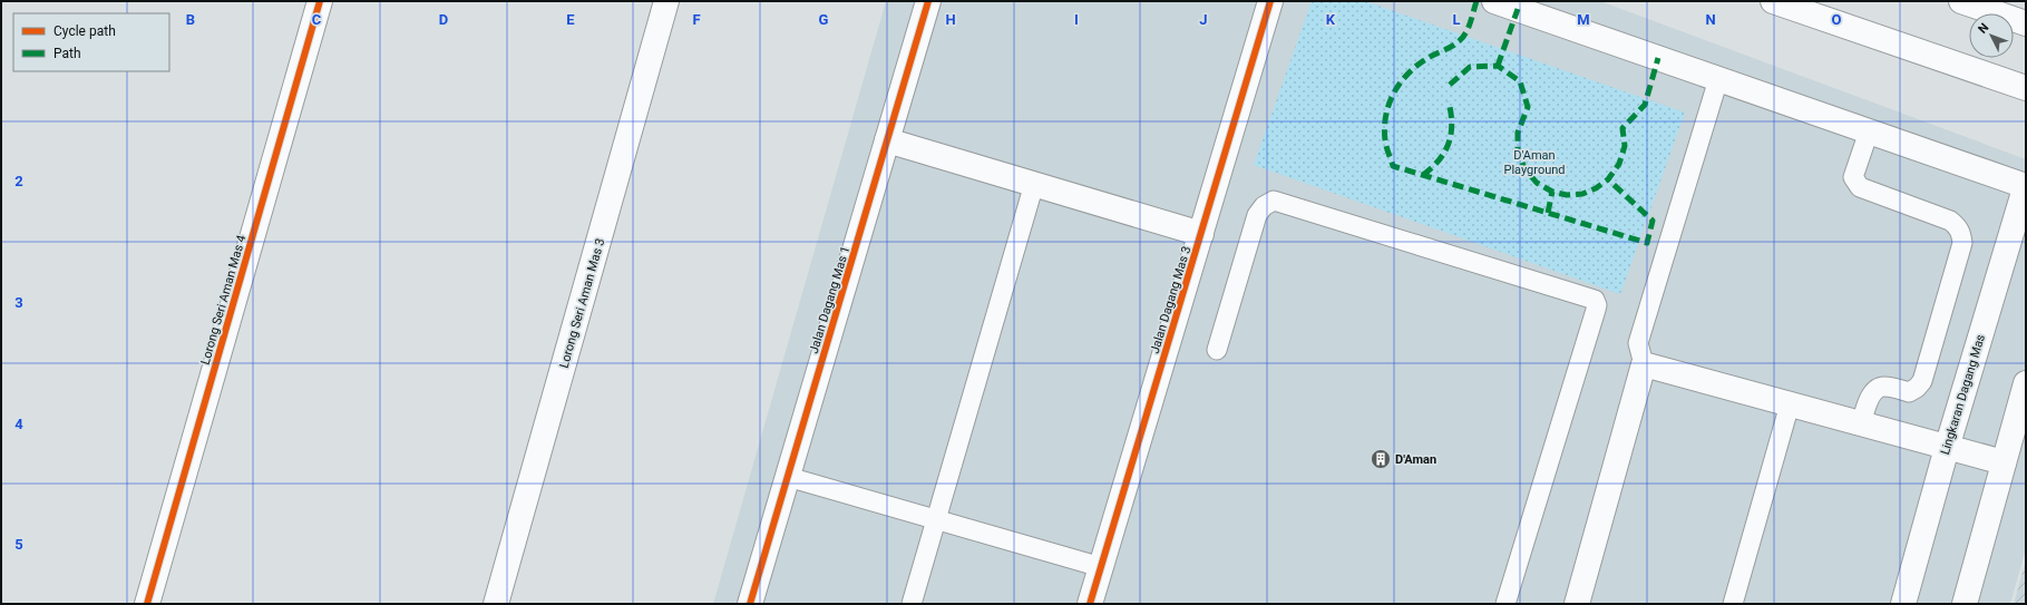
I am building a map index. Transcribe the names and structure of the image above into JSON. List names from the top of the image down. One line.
{"streets":{"street":["Lorong Seri Aman Mas 4","Jalan Dagang Mas 1","Jalan Dagang Mas 3","Lorong Seri Aman Mas 3","Lingkaran Dagang Mas"]},"parks":["D'Aman Playground"],"places":{"building":["D'Aman"]},"legend":["Cycle path","Path"],"north":"top left","grid":{"columns":["B","C","D","E","F","G","H","I","J","K","L","M","N","O"],"rows":["2","3","4","5"]}}
